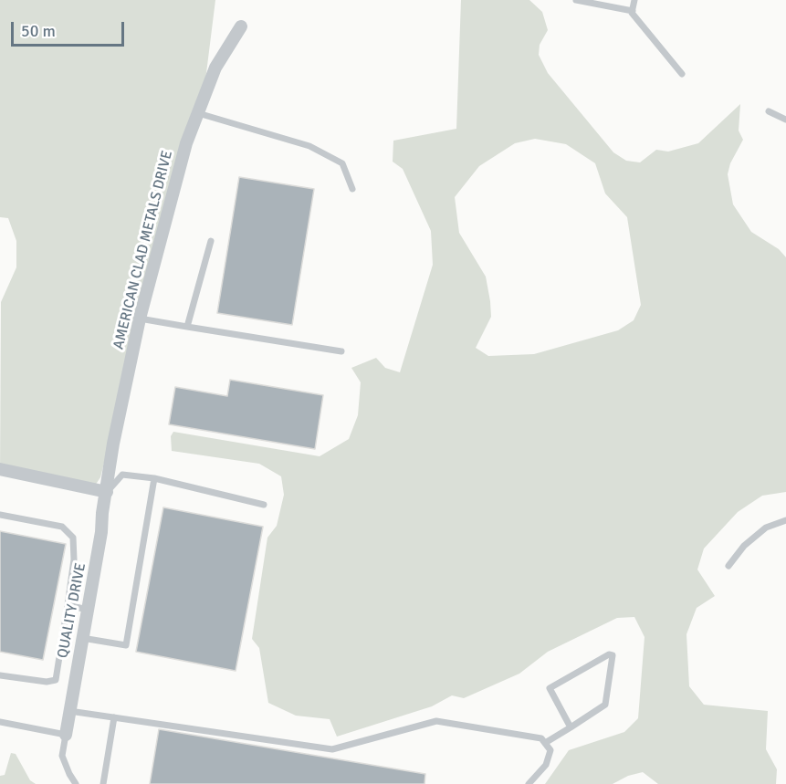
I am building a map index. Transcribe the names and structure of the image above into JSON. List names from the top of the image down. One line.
{"streets":{"street":["AMERICAN CLAD METALS DRIVE","QUALITY DRIVE"]},"crossings":[["AMERICAN CLAD METALS DRIVE","QUALITY DRIVE"]],"scale_bar":"50 m"}
